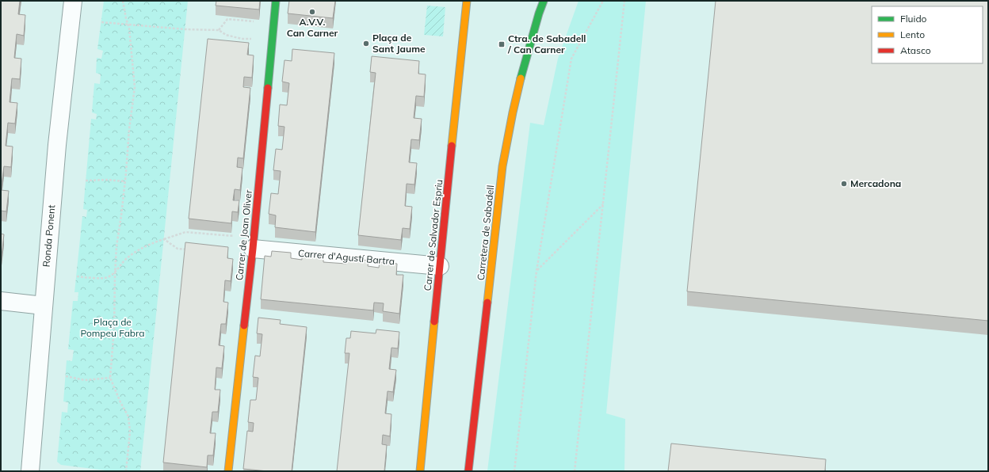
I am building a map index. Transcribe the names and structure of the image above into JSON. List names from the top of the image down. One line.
{"streets":{"street":["Carretera de Sabadell","Carrer de Joan Oliver","Carrer de Salvador Espriu","Ronda Ponent","Carrer d'Agustí Bartra"]},"crossings":[["Carrer de Joan Oliver","Carrer d'Agustí Bartra"],["Carrer de Salvador Espriu","Carrer d'Agustí Bartra"]],"parks":["Plaça de Pompeu Fabra"],"places":{"other":["A.V.V. Can Carner","Plaça de Sant Jaume","Mercadona"],"transit":["Ctra. de Sabadell / Can Carner"]},"legend":["Fluido","Lento","Atasco"]}
